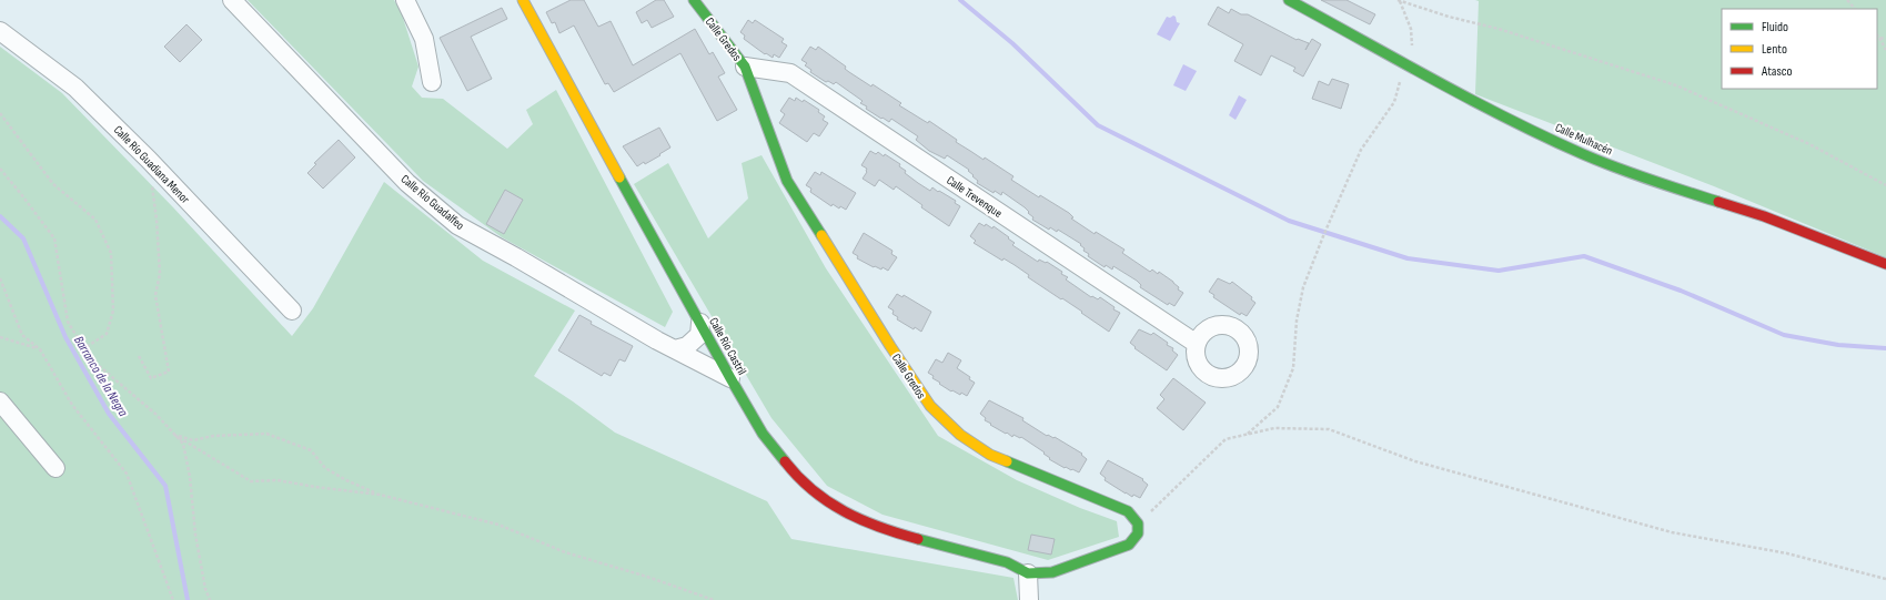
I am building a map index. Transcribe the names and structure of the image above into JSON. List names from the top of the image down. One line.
{"streets":{"street":["Calle Gredos","Calle Mulhacén","Calle Río Guadiana Menor","Calle Trevenque","Calle Río Guadalfeo","Calle Río Castril"]},"crossings":[["Calle Gredos","Calle Trevenque"],["Calle Río Guadalfeo","Calle Río Castril"]],"water":["Barranco de la Negra"],"legend":["Fluido","Lento","Atasco"]}
